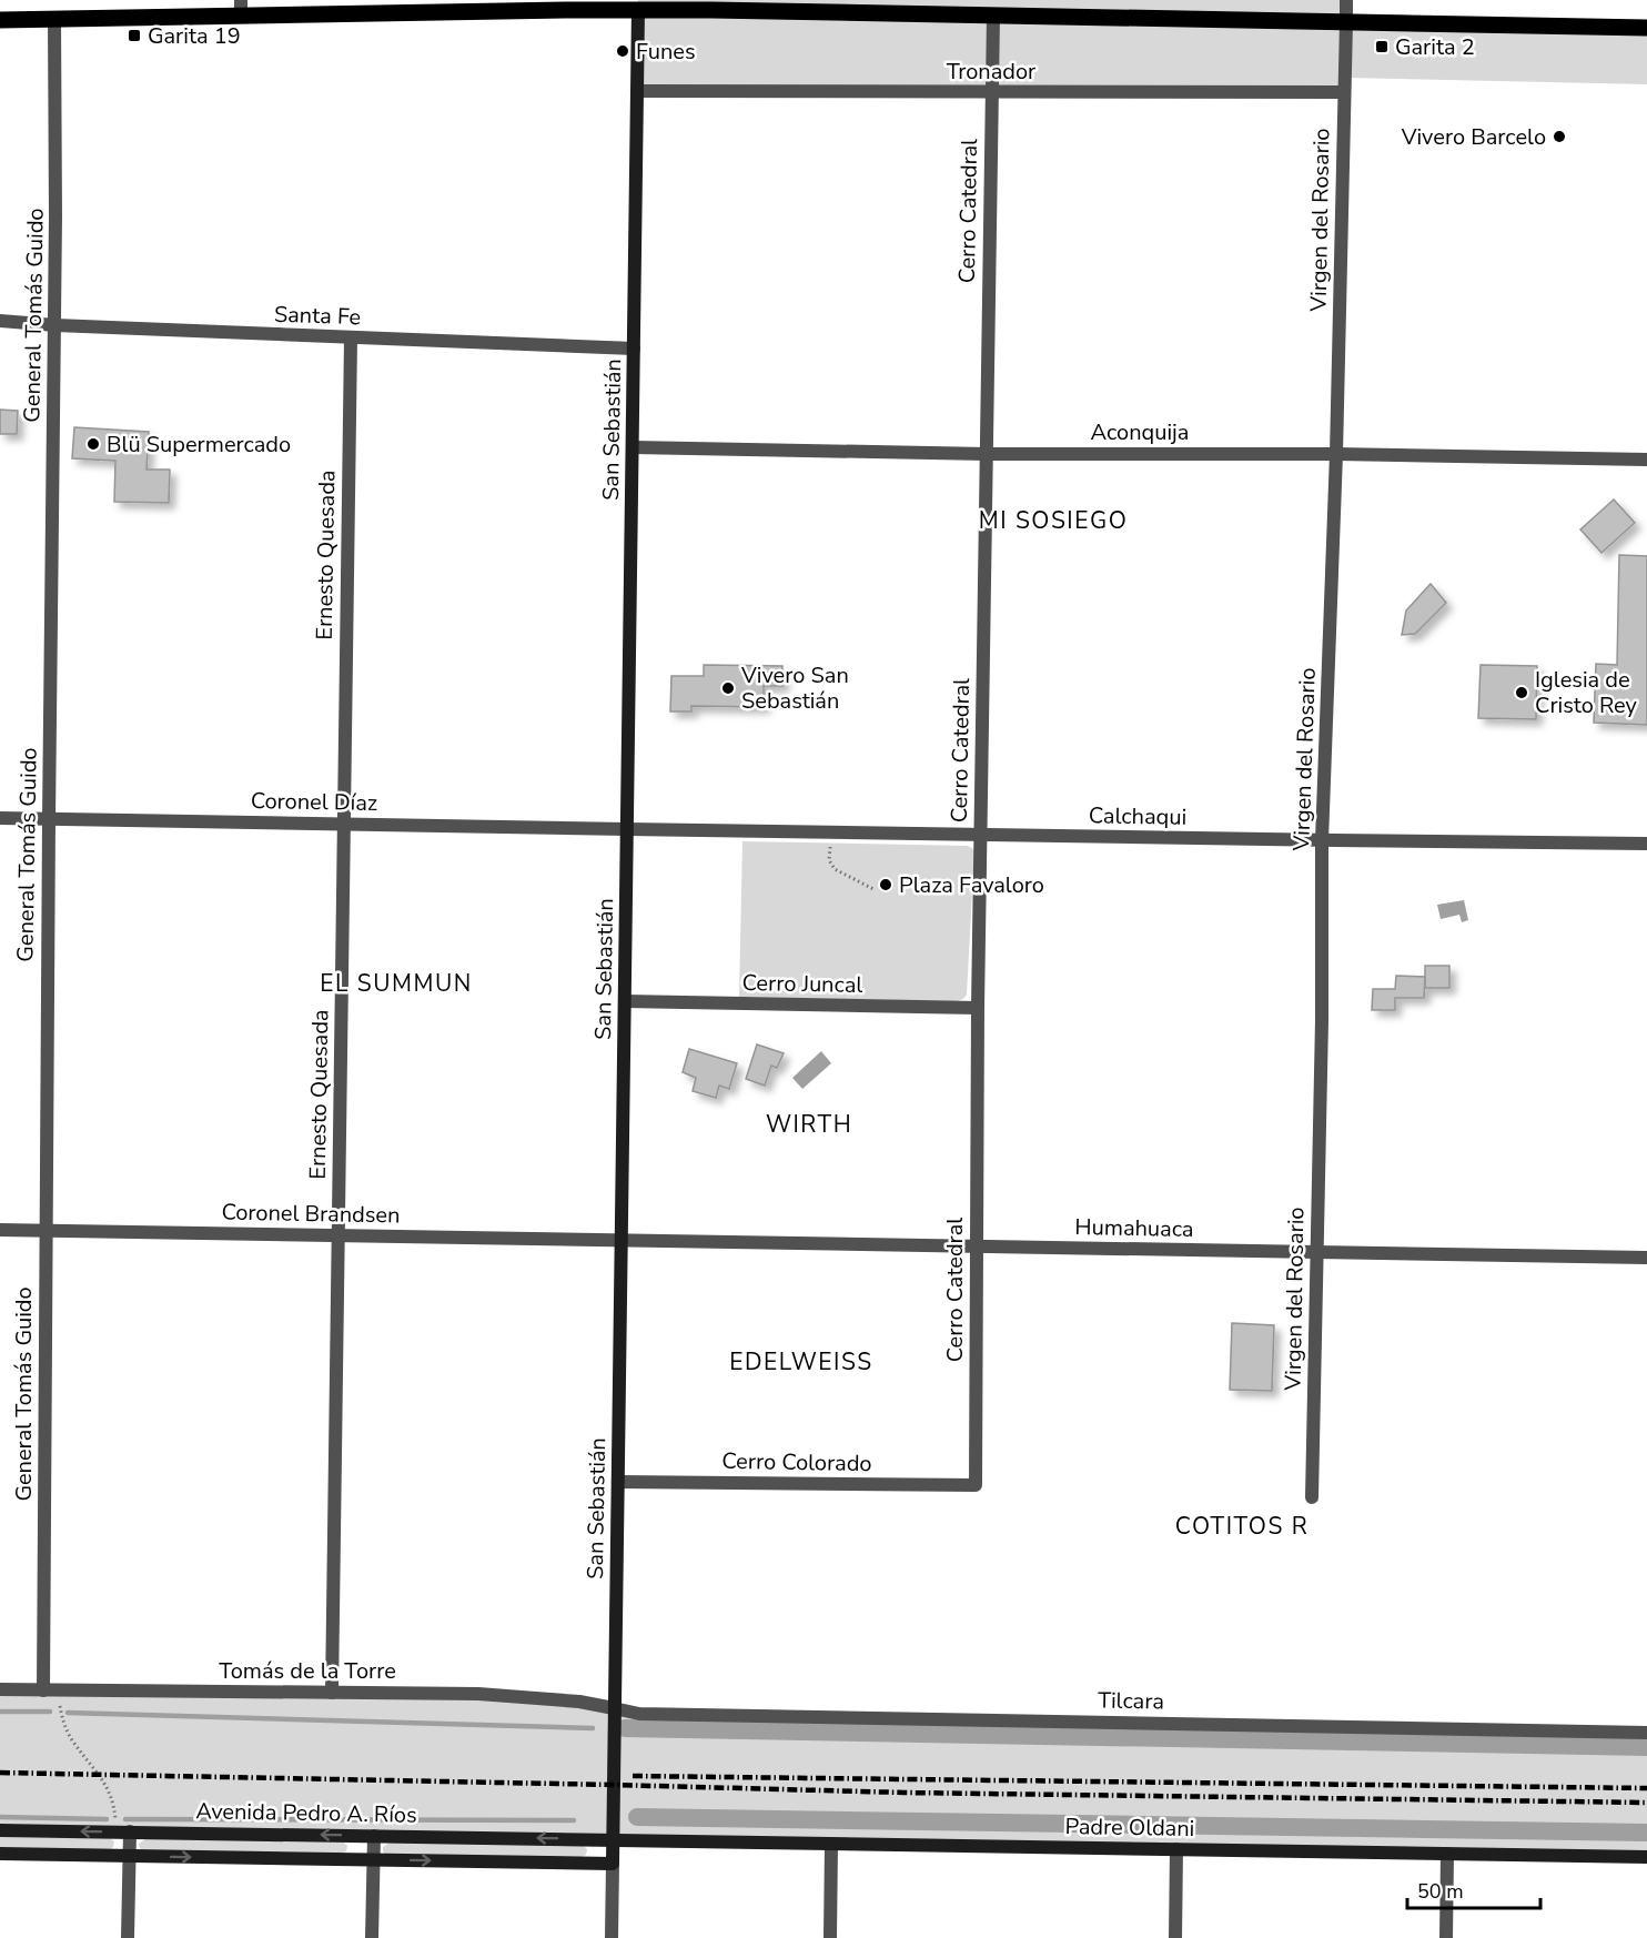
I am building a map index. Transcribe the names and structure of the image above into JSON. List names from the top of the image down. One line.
{"streets":{"main road":["San Sebastián","Avenida Pedro A. Ríos","Padre Oldani"],"street":["Tronador","Cerro Catedral","Virgen del Rosario","General Tomás Guido","Santa Fe","Aconquija","Ernesto Quesada","Coronel Díaz","Calchaqui","Cerro Juncal","Coronel Brandsen","Humahuaca","Cerro Colorado","Tomás de la Torre","Tilcara"]},"crossings":[["Tronador","Cerro Catedral"],["Tronador","Virgen del Rosario"],["Tronador","San Sebastián"],["Cerro Catedral","Aconquija"],["Cerro Catedral","Calchaqui"],["Cerro Catedral","Cerro Juncal"],["Cerro Catedral","Humahuaca"],["Cerro Catedral","Cerro Colorado"],["Virgen del Rosario","Aconquija"],["Virgen del Rosario","Calchaqui"],["Virgen del Rosario","Humahuaca"],["General Tomás Guido","Santa Fe"],["General Tomás Guido","Coronel Díaz"],["General Tomás Guido","Coronel Brandsen"],["General Tomás Guido","Tomás de la Torre"],["Santa Fe","San Sebastián"],["Santa Fe","Ernesto Quesada"],["San Sebastián","Aconquija"],["San Sebastián","Coronel Díaz"],["San Sebastián","Calchaqui"],["San Sebastián","Cerro Juncal"],["San Sebastián","Coronel Brandsen"],["San Sebastián","Humahuaca"],["San Sebastián","Cerro Colorado"],["San Sebastián","Tomás de la Torre"],["San Sebastián","Tilcara"],["San Sebastián","Avenida Pedro A. Ríos"],["San Sebastián","Padre Oldani"],["Ernesto Quesada","Coronel Díaz"],["Ernesto Quesada","Coronel Brandsen"],["Ernesto Quesada","Tomás de la Torre"],["Coronel Díaz","Calchaqui"],["Coronel Brandsen","Humahuaca"],["Tomás de la Torre","Tilcara"],["Avenida Pedro A. Ríos","Padre Oldani"]],"districts":["MI SOSIEGO","EL SUMMUN","WIRTH","EDELWEISS","COTITOS R"],"places":{"transit":["Garita 19","Garita 2"],"other":["Funes","Vivero Barcelo","Blü Supermercado","Vivero San Sebastián","Iglesia de Cristo Rey","Plaza Favaloro"]},"scale_bar":"50 m"}
